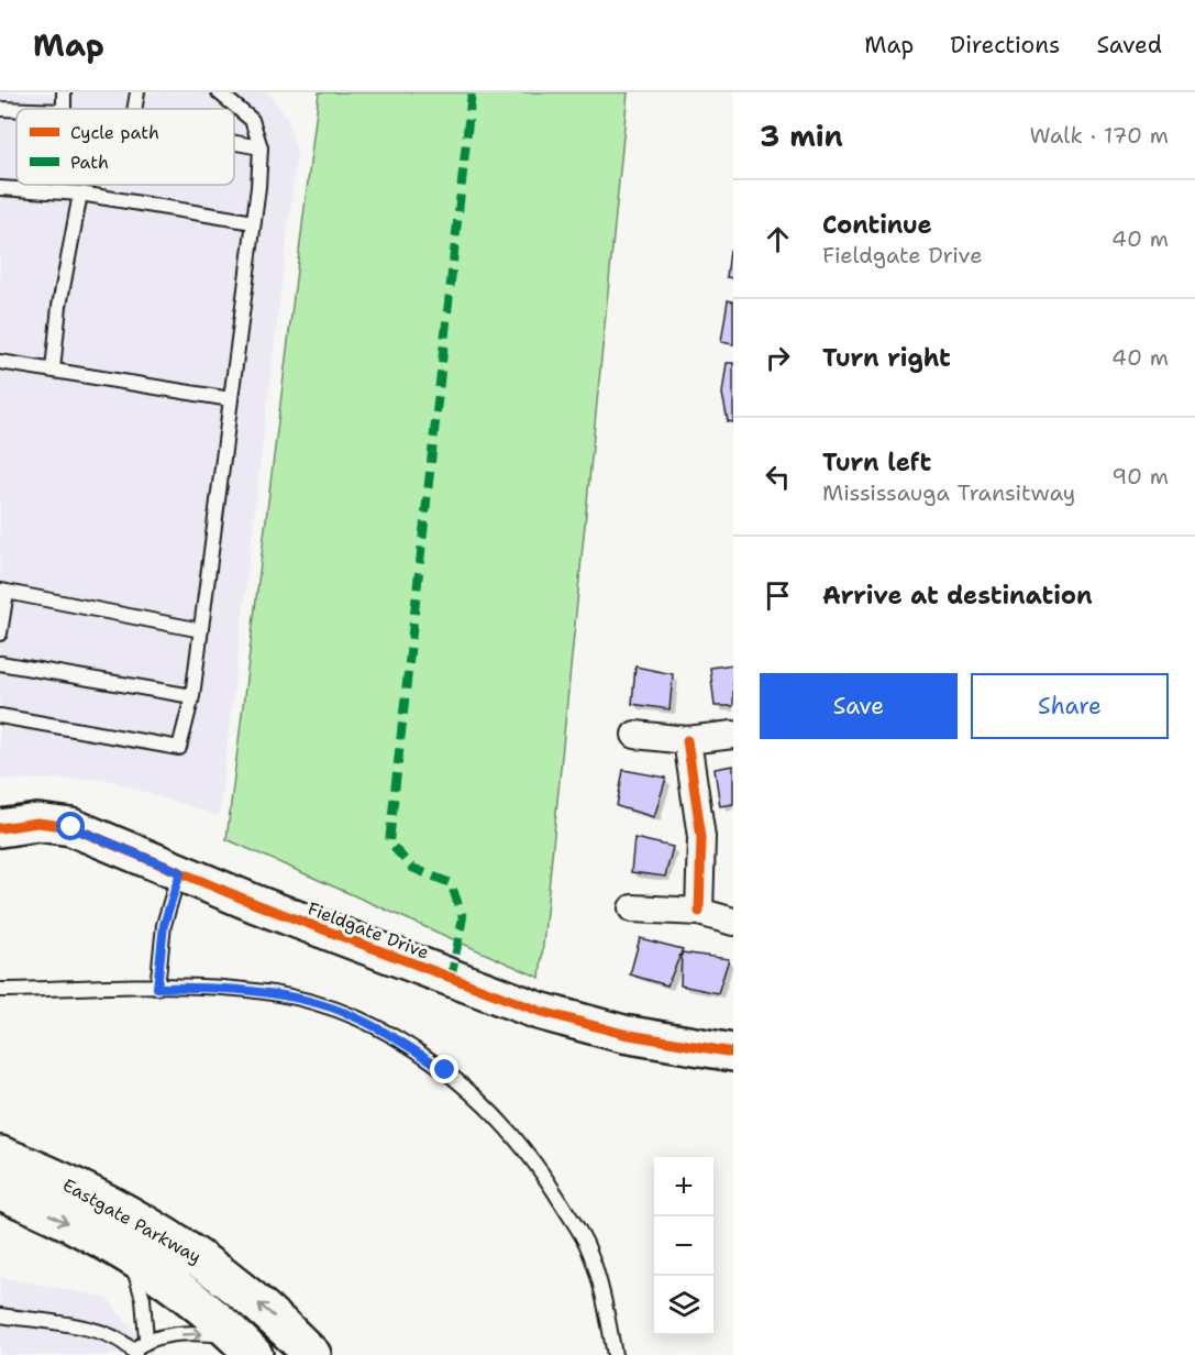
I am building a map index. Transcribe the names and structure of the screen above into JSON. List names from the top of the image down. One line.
{"streets":{"street":["Fieldgate Drive","Eastgate Parkway"]},"legend":["Cycle path","Path"],"page":{"header":"Map","nav":["Map","Directions","Saved"],"heading":["3 min","Walk · 170 m"],"list":[["Continue","Fieldgate Drive","40 m"],["Turn right","40 m"],["Turn left","Mississauga Transitway","90 m"],"Arrive at destination"],"buttons":["Save","Share"],"map_buttons":["+","−"]}}
